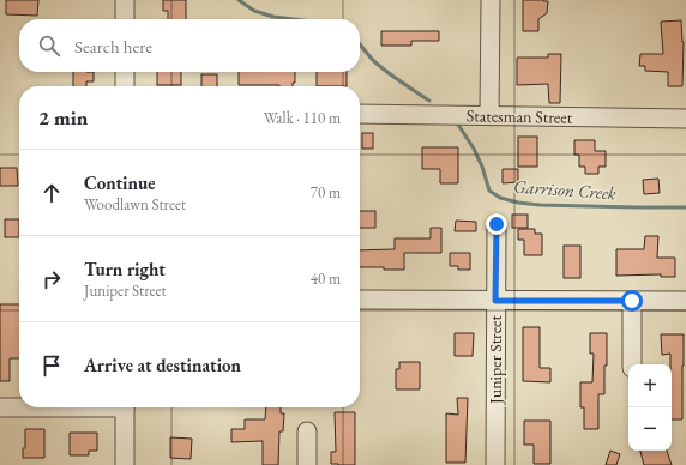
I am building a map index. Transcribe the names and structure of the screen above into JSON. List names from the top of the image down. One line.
{"streets":{"street":["Statesman Street","Juniper Street"]},"water":["Garrison Creek"],"page":{"search":"Search here","heading":["2 min","Walk · 110 m"],"list":[["Continue","Woodlawn Street","70 m"],["Turn right","Juniper Street","40 m"],"Arrive at destination"],"map_buttons":["+","−"]}}
